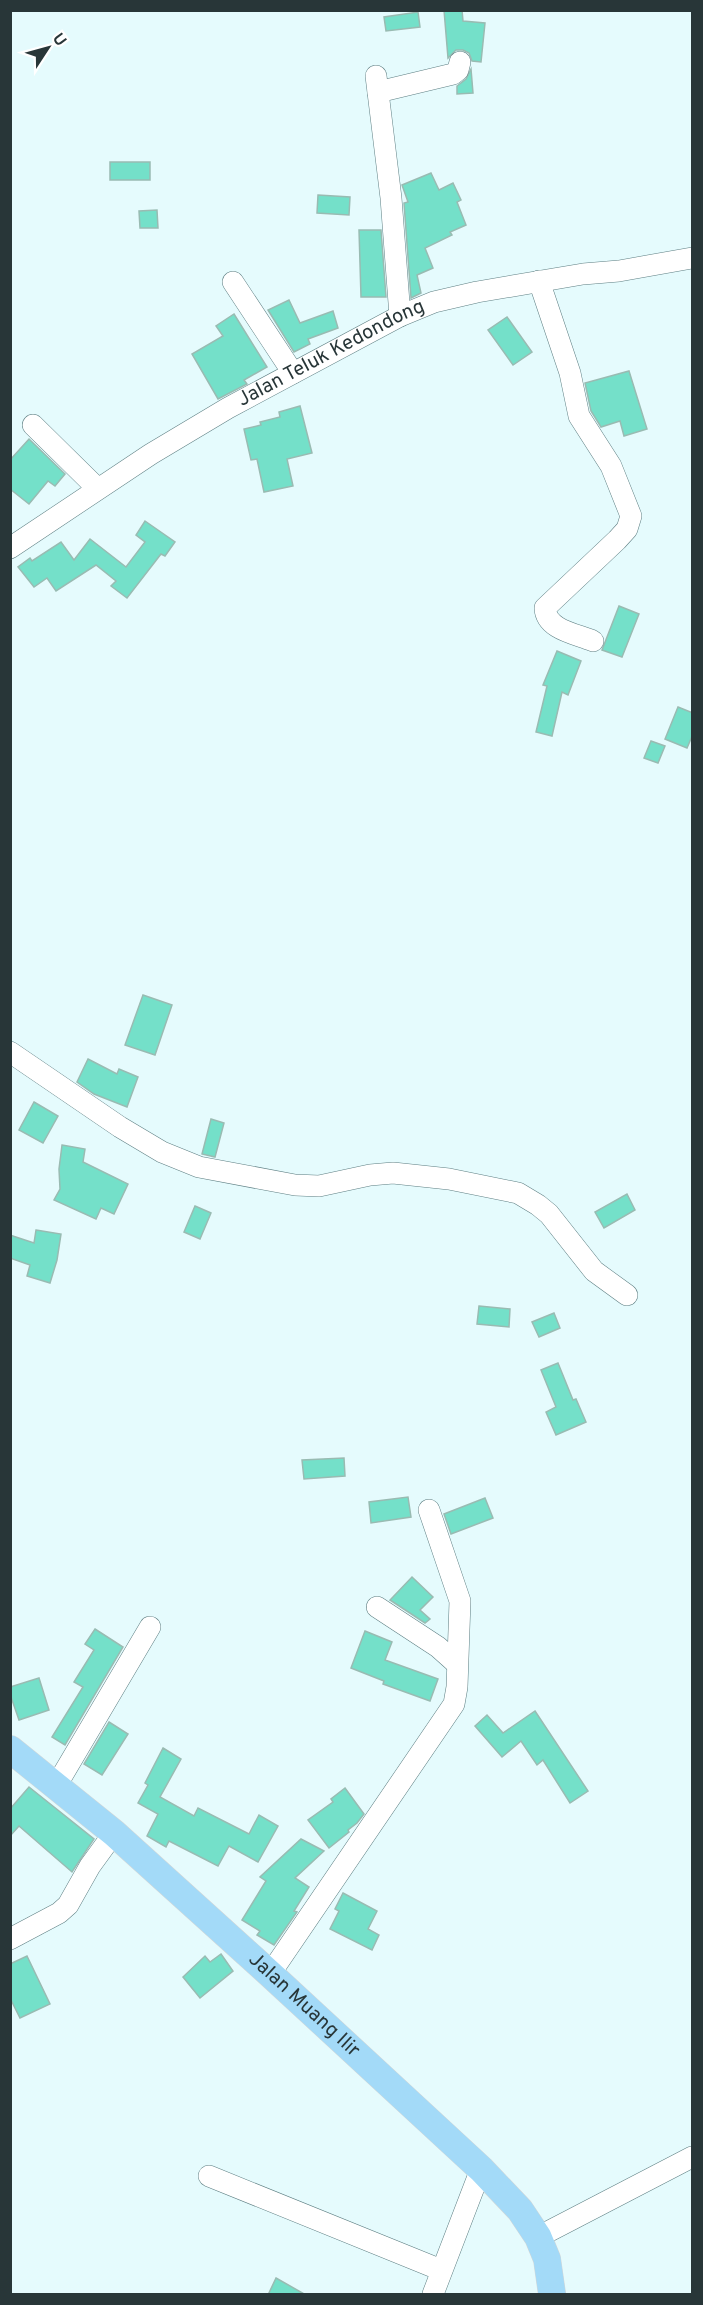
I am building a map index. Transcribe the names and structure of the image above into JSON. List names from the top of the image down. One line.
{"streets":{"main road":["Jalan Muang Ilir"],"street":["Jalan Teluk Kedondong"]},"north":"top right"}
